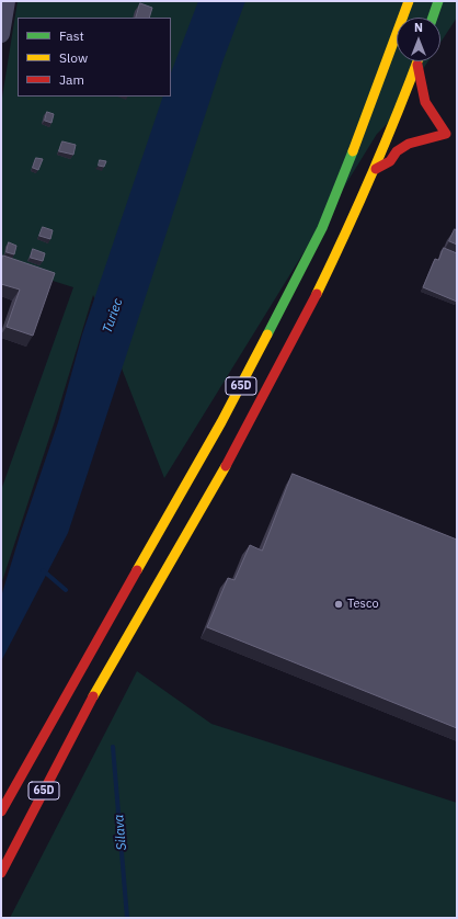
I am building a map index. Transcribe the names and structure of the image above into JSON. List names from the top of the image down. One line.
{"streets":{"main road":["65D"]},"water":["Turiec","Silava"],"places":["Tesco"],"legend":["Fast","Slow","Jam"],"north":"top"}
